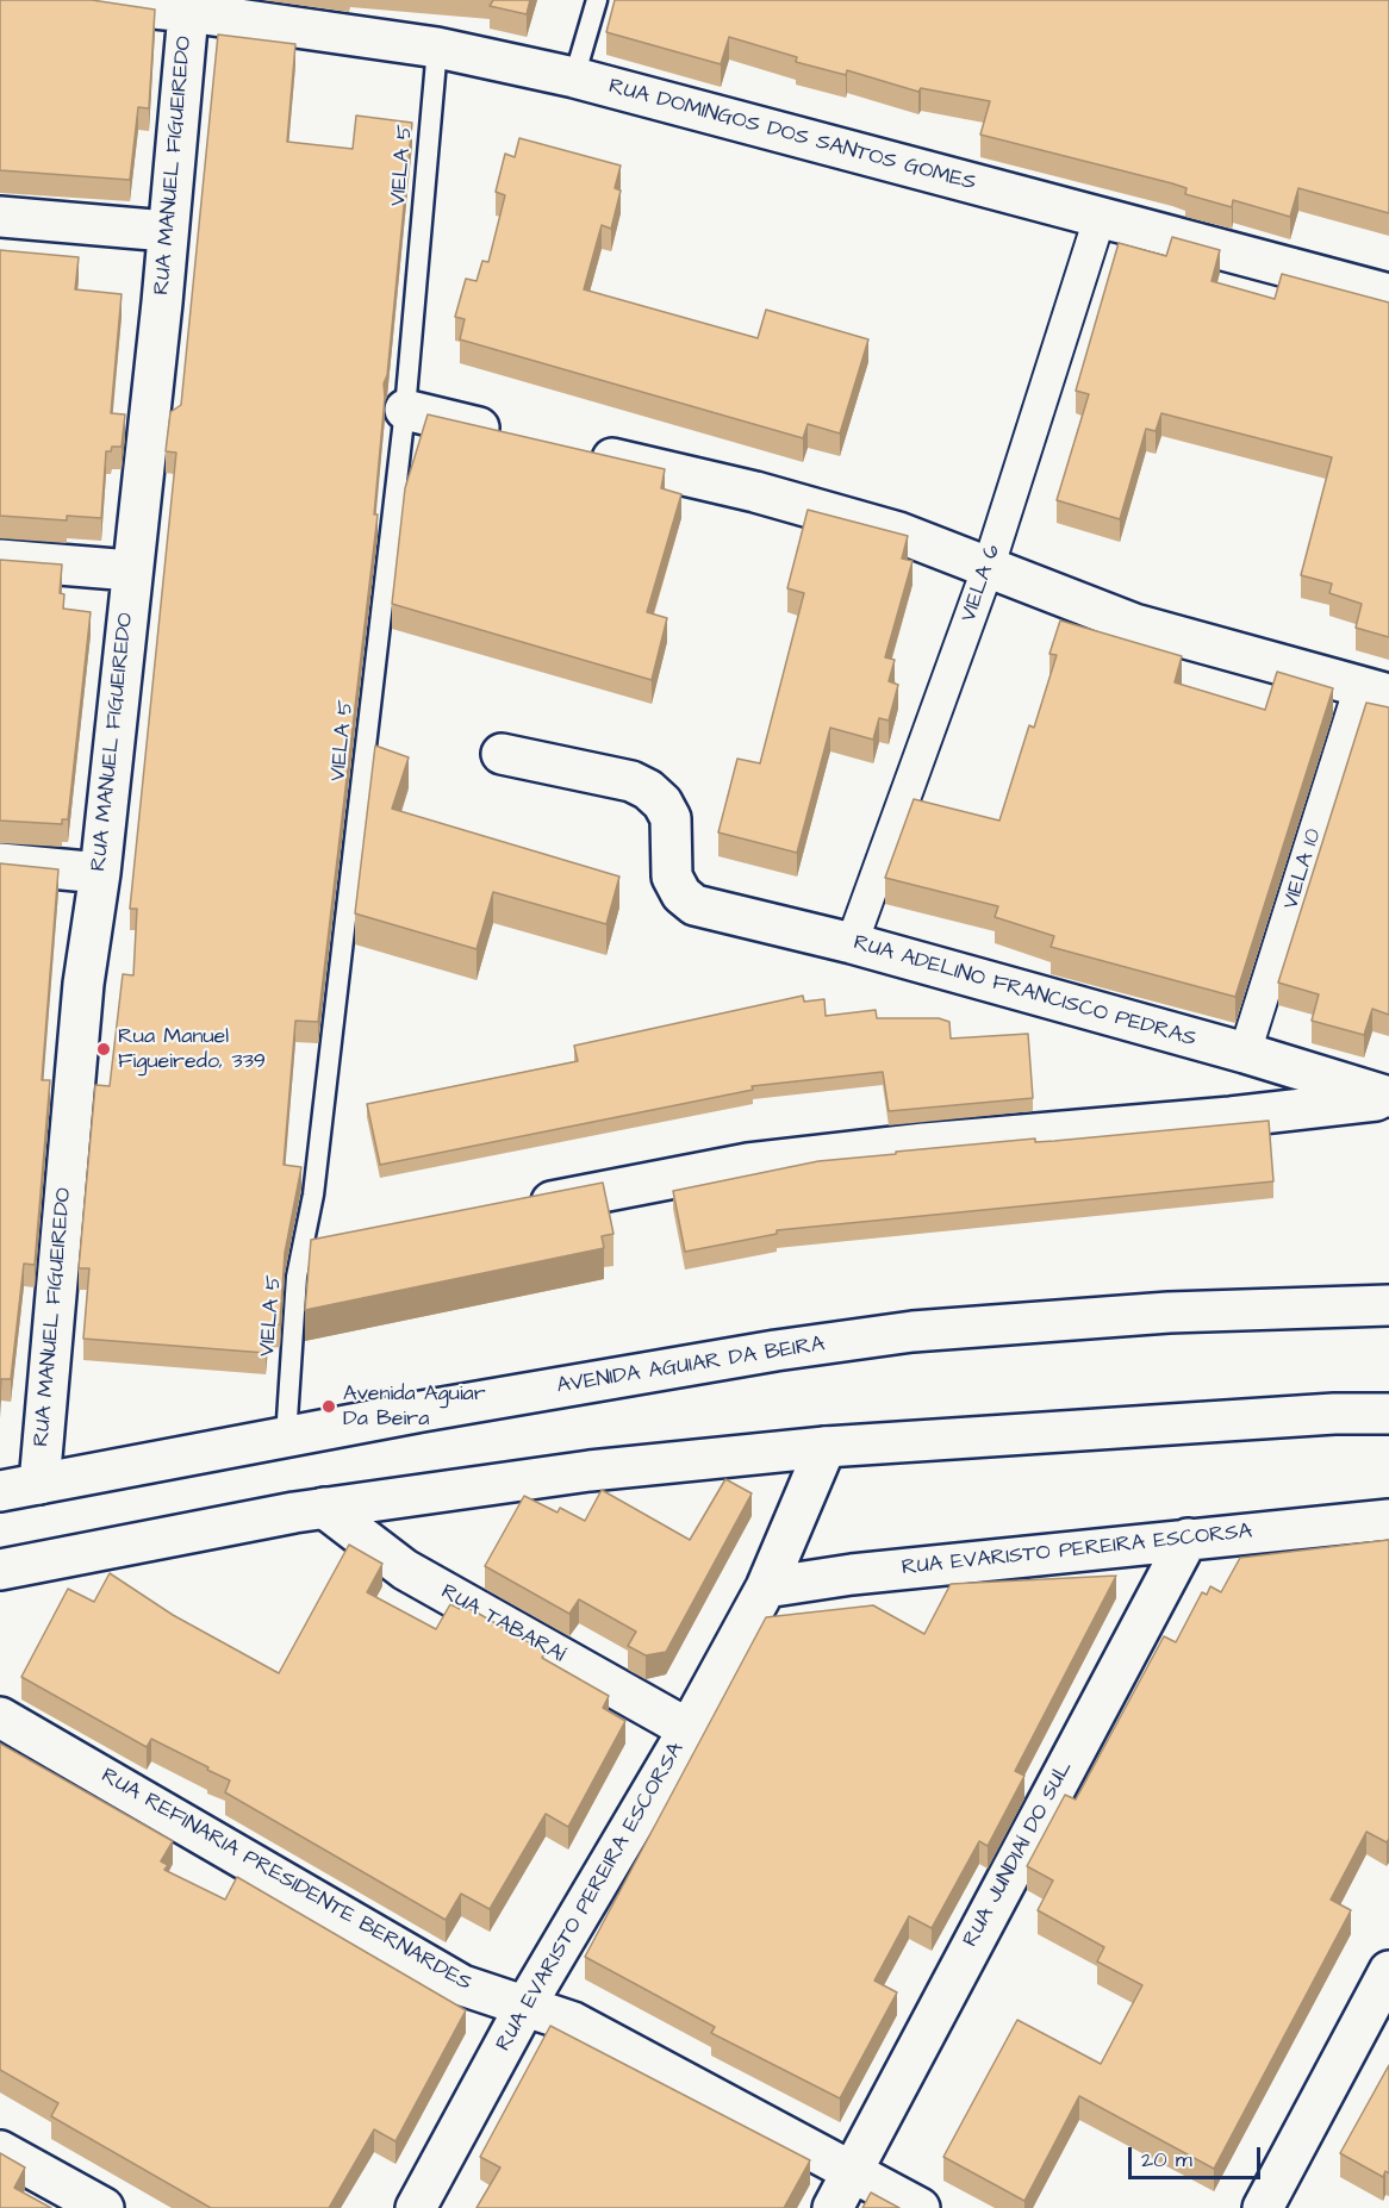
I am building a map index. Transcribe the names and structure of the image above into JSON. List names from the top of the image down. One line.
{"streets":{"street":["RUA DOMINGOS DOS SANTOS GOMES","RUA MANUEL FIGUEIREDO","VIELA 6","VIELA 10","RUA ADELINO FRANCISCO PEDRAS","AVENIDA AGUIAR DA BEIRA","RUA EVARISTO PEREIRA ESCORSA","RUA TABARAÍ","RUA JUNDIAÍ DO SUL","RUA REFINARIA PRESIDENTE BERNARDES"],"lane":["VIELA 5"]},"crossings":[["RUA DOMINGOS DOS SANTOS GOMES","RUA MANUEL FIGUEIREDO"],["RUA DOMINGOS DOS SANTOS GOMES","VIELA 5"],["RUA DOMINGOS DOS SANTOS GOMES","VIELA 6"],["RUA MANUEL FIGUEIREDO","AVENIDA AGUIAR DA BEIRA"],["VIELA 5","AVENIDA AGUIAR DA BEIRA"],["VIELA 6","RUA ADELINO FRANCISCO PEDRAS"],["VIELA 10","RUA ADELINO FRANCISCO PEDRAS"],["RUA EVARISTO PEREIRA ESCORSA","RUA TABARAÍ"],["RUA EVARISTO PEREIRA ESCORSA","RUA JUNDIAÍ DO SUL"],["RUA EVARISTO PEREIRA ESCORSA","RUA REFINARIA PRESIDENTE BERNARDES"],["RUA JUNDIAÍ DO SUL","RUA REFINARIA PRESIDENTE BERNARDES"]],"places":["Rua Manuel Figueiredo, 339","Avenida Aguiar Da Beira"],"scale_bar":"20 m"}
